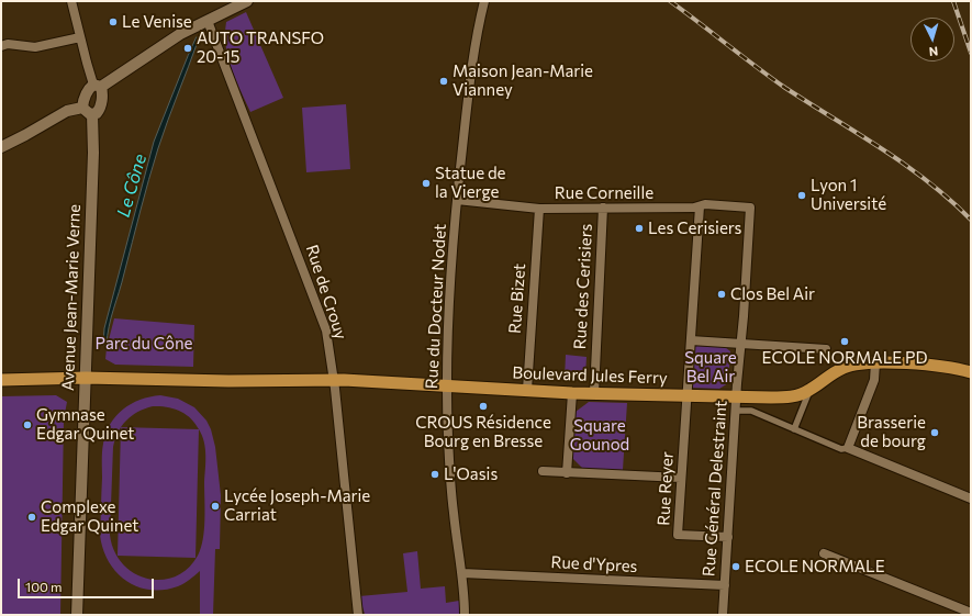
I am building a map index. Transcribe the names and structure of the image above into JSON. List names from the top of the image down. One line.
{"streets":{"main road":["Boulevard Jules Ferry"],"street":["Rue Corneille","Rue des Cerisiers","Rue de Crouy","Avenue Jean-Marie Verne","Rue Bizet","Rue du Docteur Nodet","Rue Reyer","Rue Général Delestraint","Rue d'Ypres"]},"crossings":[["Rue Corneille","Rue des Cerisiers"],["Rue Corneille","Rue Bizet"],["Rue Corneille","Rue du Docteur Nodet"],["Rue Corneille","Rue Reyer"],["Rue Corneille","Rue Général Delestraint"],["Rue des Cerisiers","Boulevard Jules Ferry"],["Rue de Crouy","Boulevard Jules Ferry"],["Avenue Jean-Marie Verne","Boulevard Jules Ferry"],["Rue Bizet","Boulevard Jules Ferry"],["Rue du Docteur Nodet","Boulevard Jules Ferry"],["Rue du Docteur Nodet","Rue d'Ypres"],["Boulevard Jules Ferry","Rue Reyer"],["Boulevard Jules Ferry","Rue Général Delestraint"],["Rue Reyer","Rue Général Delestraint"],["Rue Général Delestraint","Rue d'Ypres"]],"water":["Le Cône"],"parks":["Parc du Cône","Square Bel Air","Square Gounod"],"places":["Le Venise","AUTO TRANSFO 20-15","Maison Jean-Marie Vianney","Statue de la Vierge","Lyon 1 Université","Les Cerisiers","Clos Bel Air","ECOLE NORMALE PD","CROUS Résidence Bourg en Bresse","Gymnase Edgar Quinet","Brasserie de bourg","L'Oasis","Lycée Joseph-Marie Carriat","Complexe Edgar Quinet","ECOLE NORMALE"],"scale_bar":"100 m","north":"bottom"}
